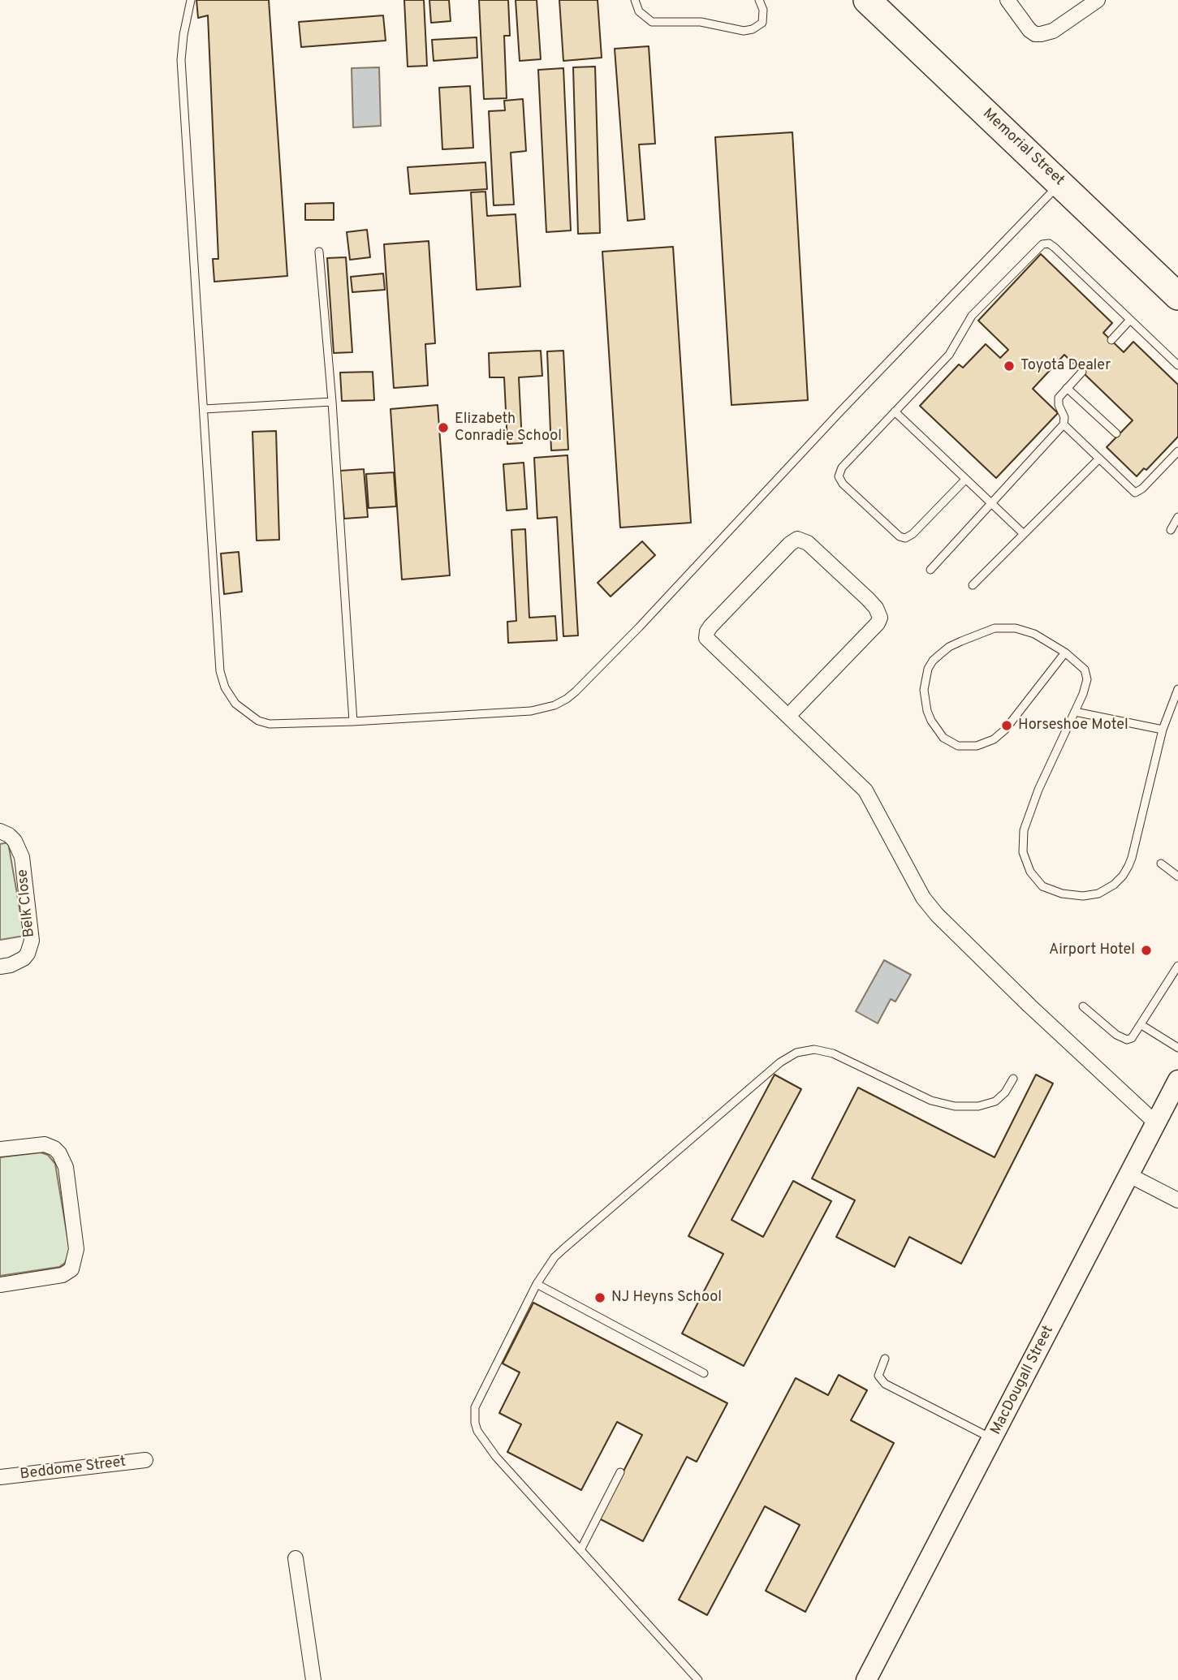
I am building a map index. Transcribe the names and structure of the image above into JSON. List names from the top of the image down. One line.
{"streets":{"highway":["Memorial Street"],"street":["Belk Close","MacDougall Street","Beddome Street"]},"places":["Toyota Dealer","Elizabeth Conradie School","Horseshoe Motel","Airport Hotel","NJ Heyns School"]}
